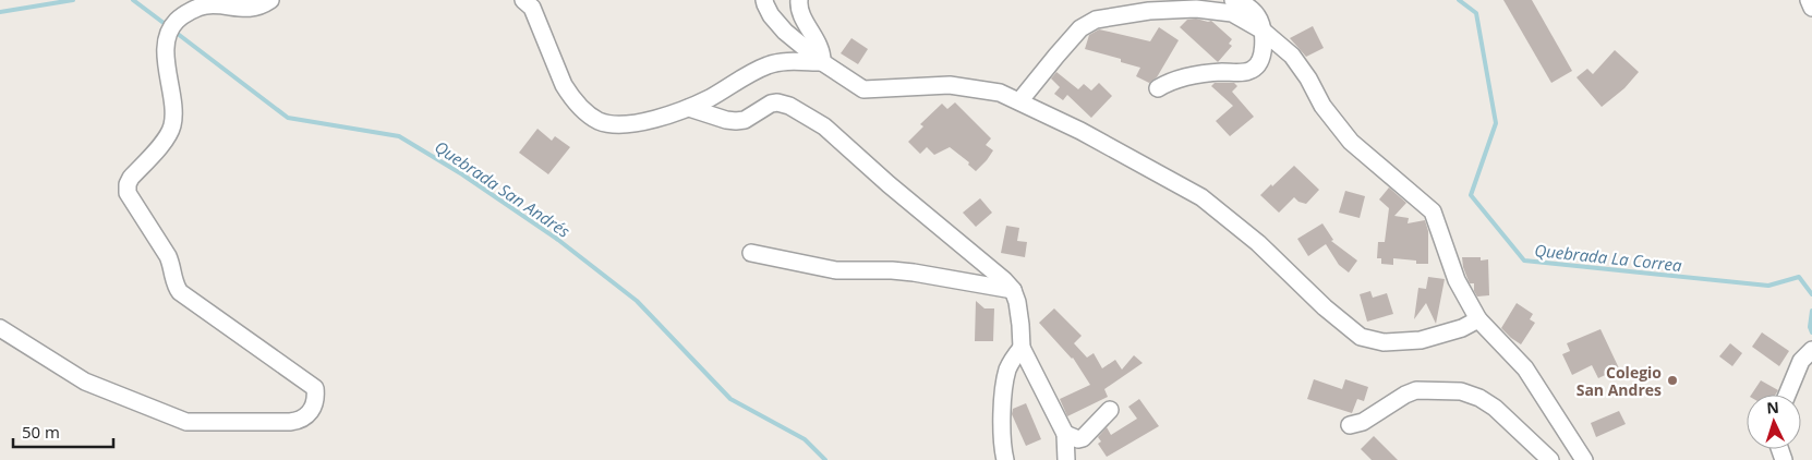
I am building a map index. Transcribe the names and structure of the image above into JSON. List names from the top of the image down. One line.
{"water":["Quebrada San Andrés","Quebrada La Correa"],"places":["Colegio San Andres"],"scale_bar":"50 m","north":"top"}
